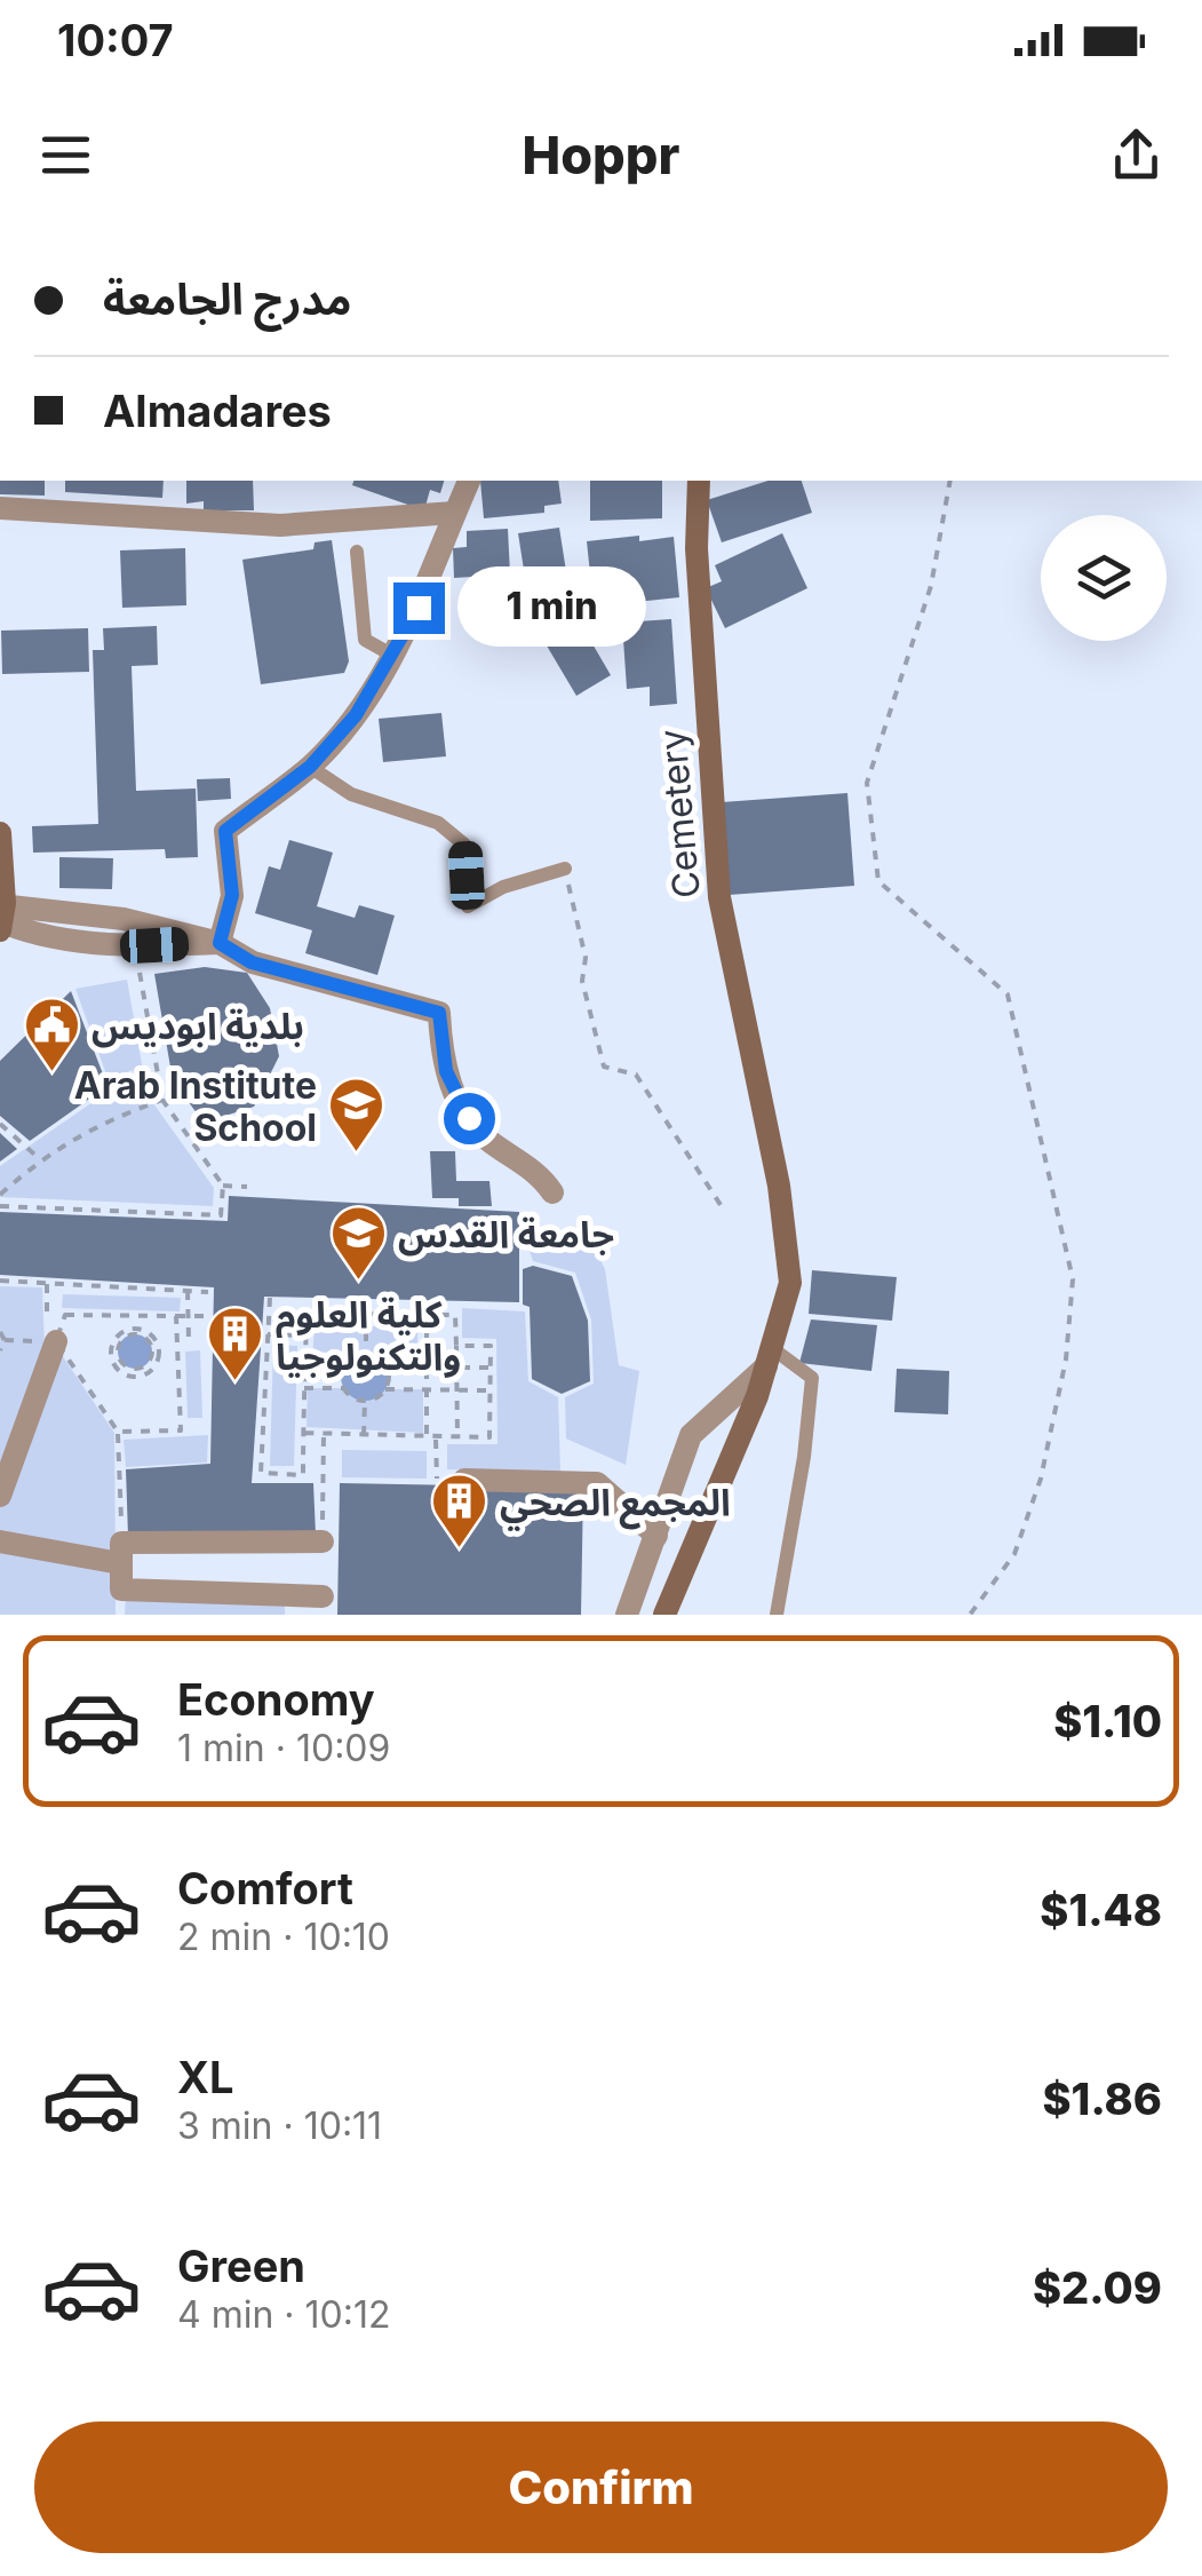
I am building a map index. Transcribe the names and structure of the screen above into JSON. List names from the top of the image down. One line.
{"streets":{"street":["Cemetery"]},"places":{"public building":["بلدية ابوديس"],"school or university":["Arab Institute School","جامعة القدس"],"building":["كلية العلوم والتكنولوجيا","المجمع الصحي"]},"page":{"status":"10:07","header":"Hoppr","banner":["مدرج الجامعة","Almadares"],"bubble":"1 min","list":[{"name":"Economy","note":"1 min · 10:09","value":"$1.10"},{"name":"Comfort","note":"2 min · 10:10","value":"$1.48"},{"name":"XL","note":"3 min · 10:11","value":"$1.86"},{"name":"Green","note":"4 min · 10:12","value":"$2.09"}],"buttons":"Confirm"}}
